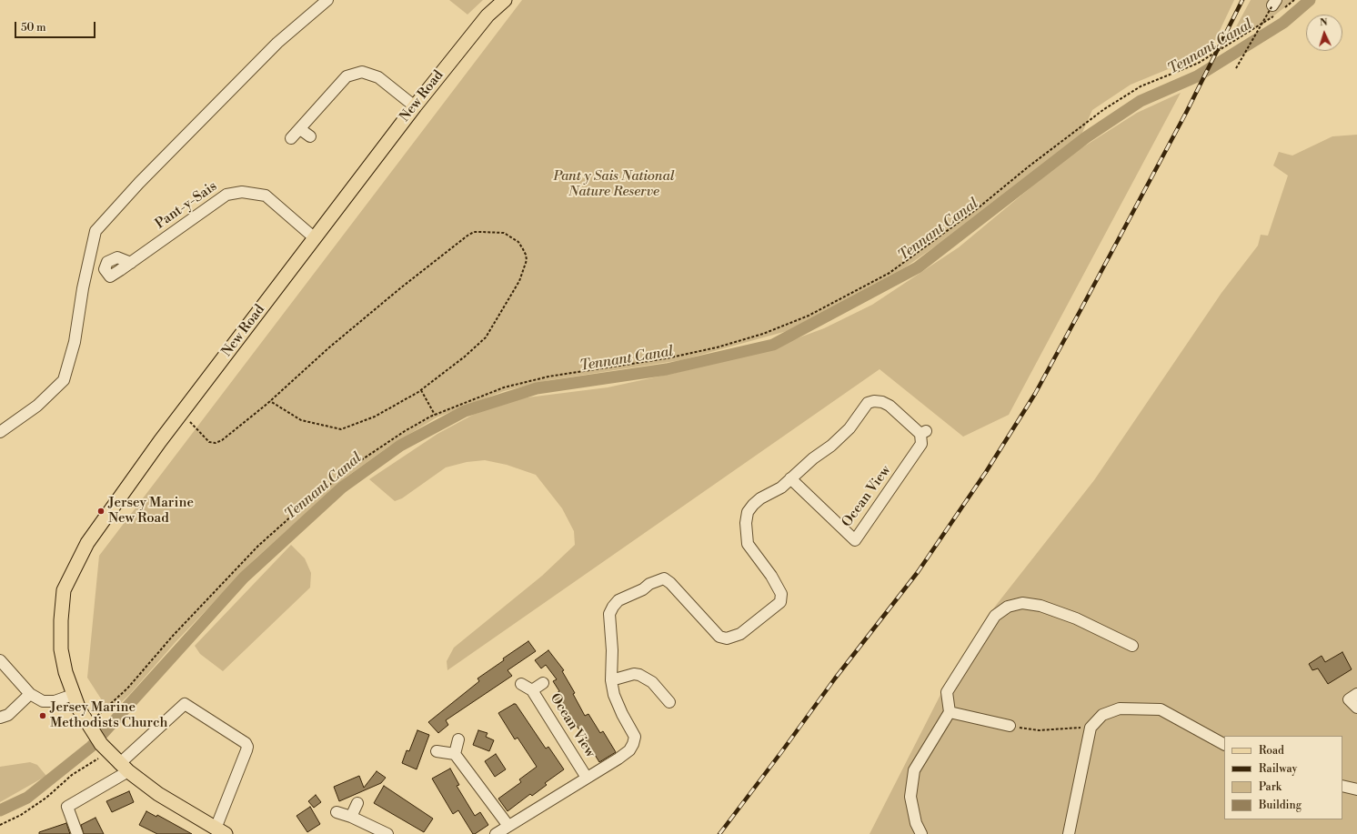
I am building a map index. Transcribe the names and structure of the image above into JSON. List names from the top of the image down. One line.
{"streets":{"main road":["New Road"],"street":["Pant-y-Sais","Ocean View"]},"crossings":[["New Road","Pant-y-Sais"]],"water":["Tennant Canal"],"parks":["Pant y Sais National Nature Reserve"],"places":["Jersey Marine New Road","Jersey Marine Methodists Church"],"legend":["Road","Railway","Park","Building"],"scale_bar":"50 m","north":"top"}
